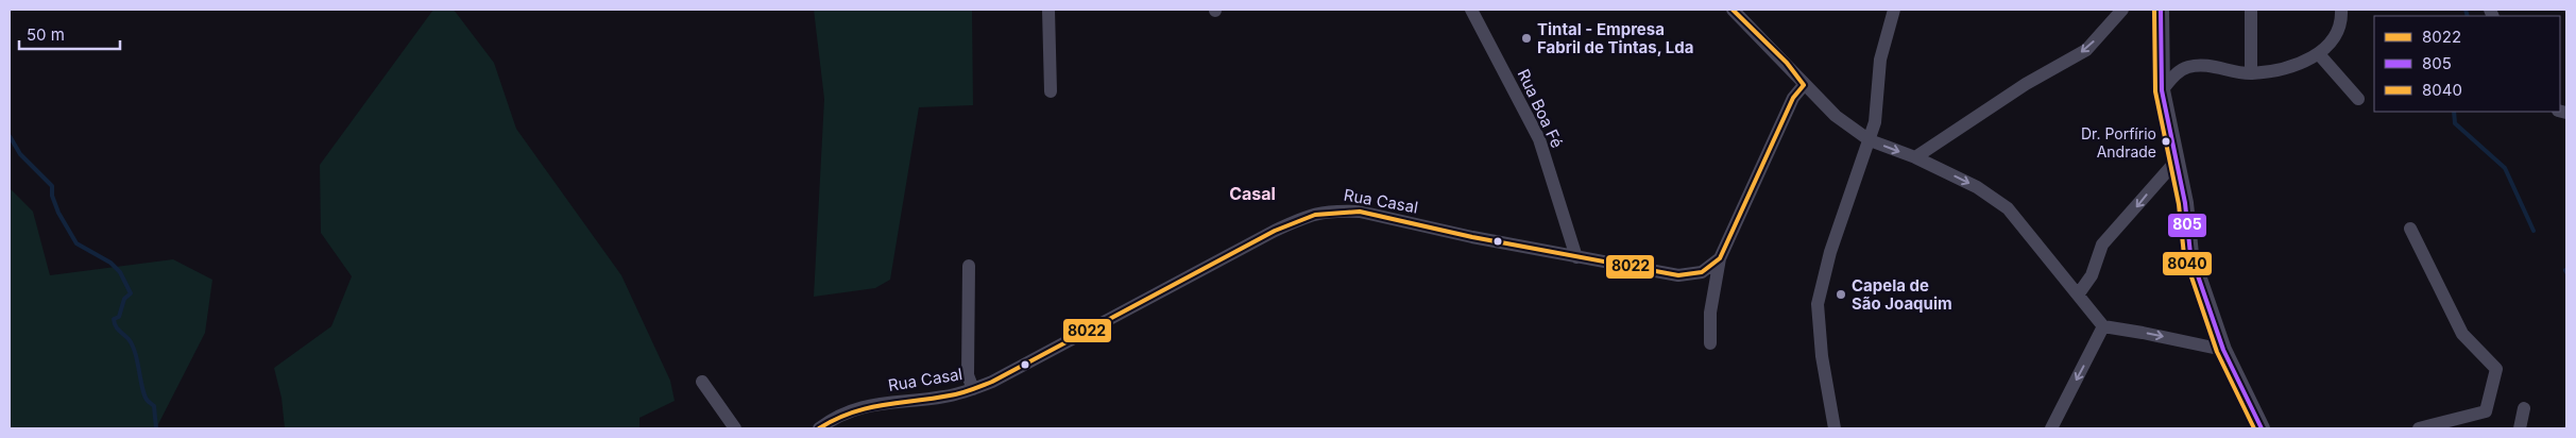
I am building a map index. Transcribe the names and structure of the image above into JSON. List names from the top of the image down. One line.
{"streets":{"street":["Rua Boa Fé","Rua Casal"]},"crossings":[["Rua Boa Fé","Rua Casal"]],"districts":["Casal"],"places":["Tintal - Empresa Fabril de Tintas, Lda","Dr. Porfírio Andrade","Capela de São Joaquim"],"lines":["transit line 8022","transit line 805","transit line 8040"],"legend":["8022","805","8040"],"scale_bar":"50 m"}
